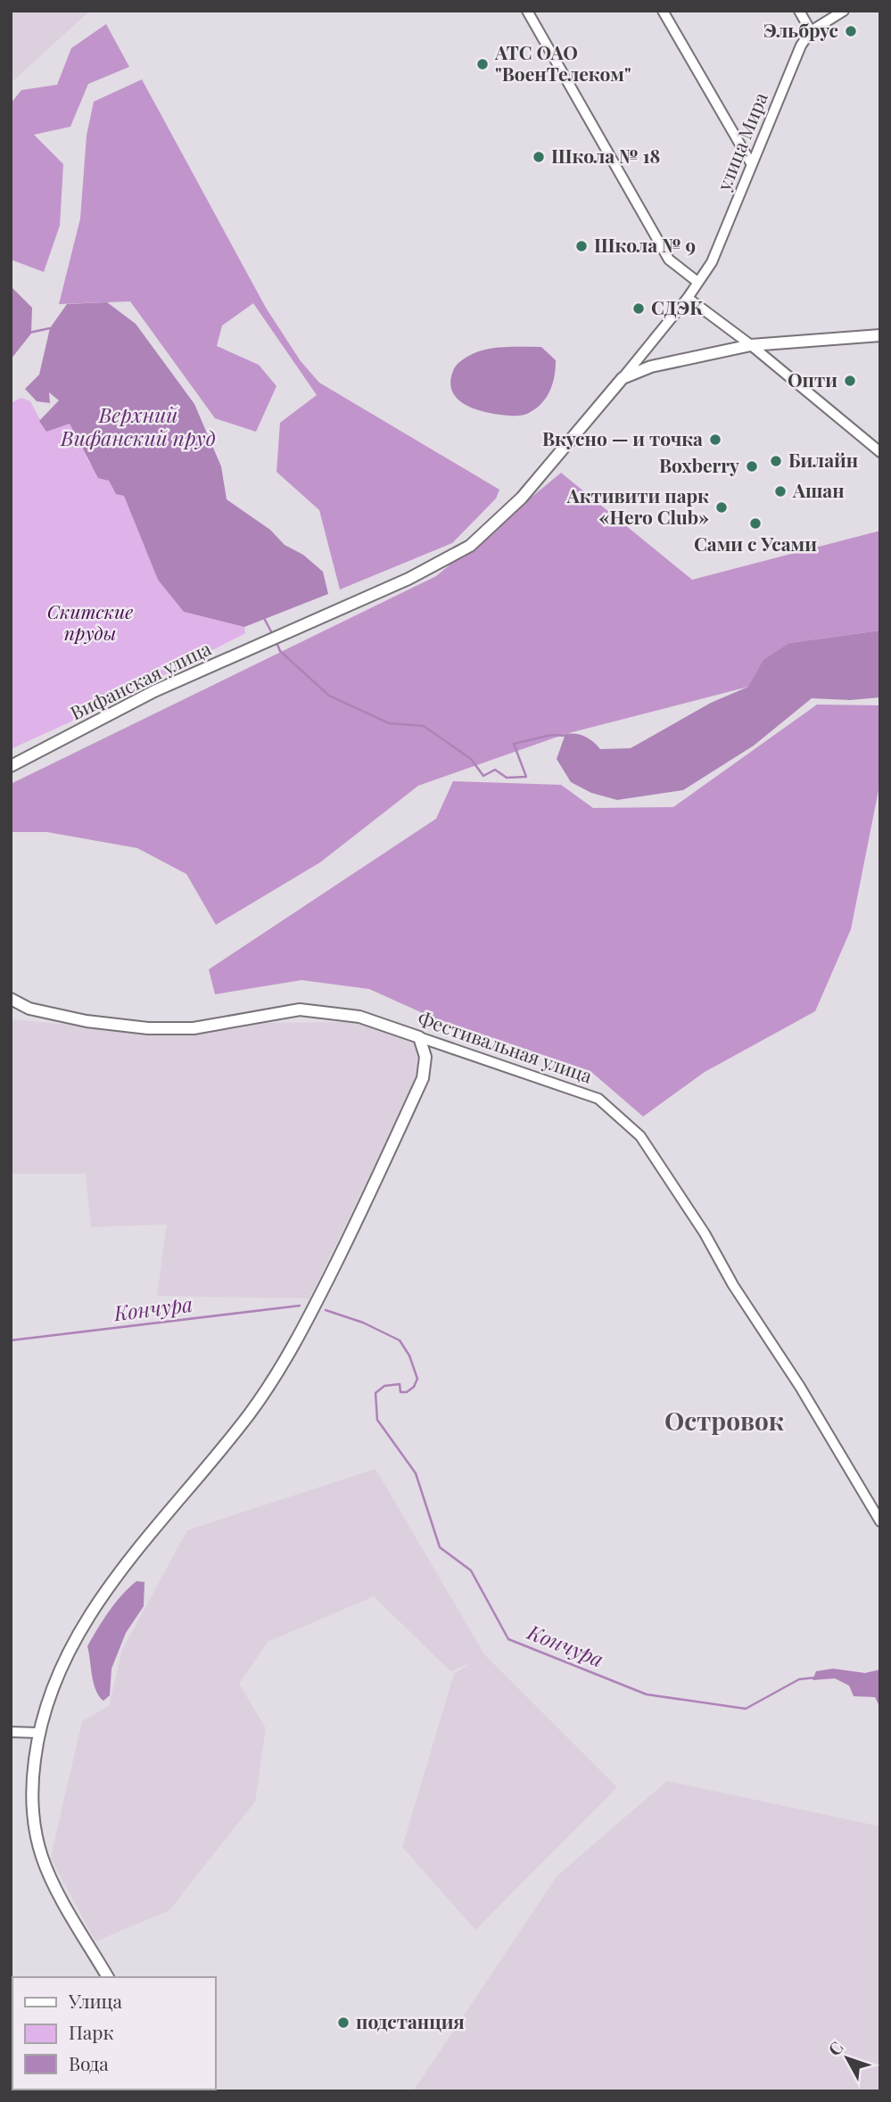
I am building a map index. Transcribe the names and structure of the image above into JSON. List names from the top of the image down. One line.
{"streets":{"main road":["Вифанская улица","Фестивальная улица"],"street":["улица Мира"]},"crossings":[["улица Мира","Вифанская улица"]],"districts":["Островок"],"water":["Верхний Вифанский пруд","Кончура"],"parks":["Скитские пруды"],"places":["Эльбрус","АТС ОАО \"ВоенТелеком\"","Школа № 18","Школа № 9","СДЭК","Опти","Вкусно — и точка","Билайн","Boxberry","Ашан","Активити парк «Hero Club»","Сами с Усами","подстанция"],"legend":["Улица","Парк","Вода"],"north":"top left"}
